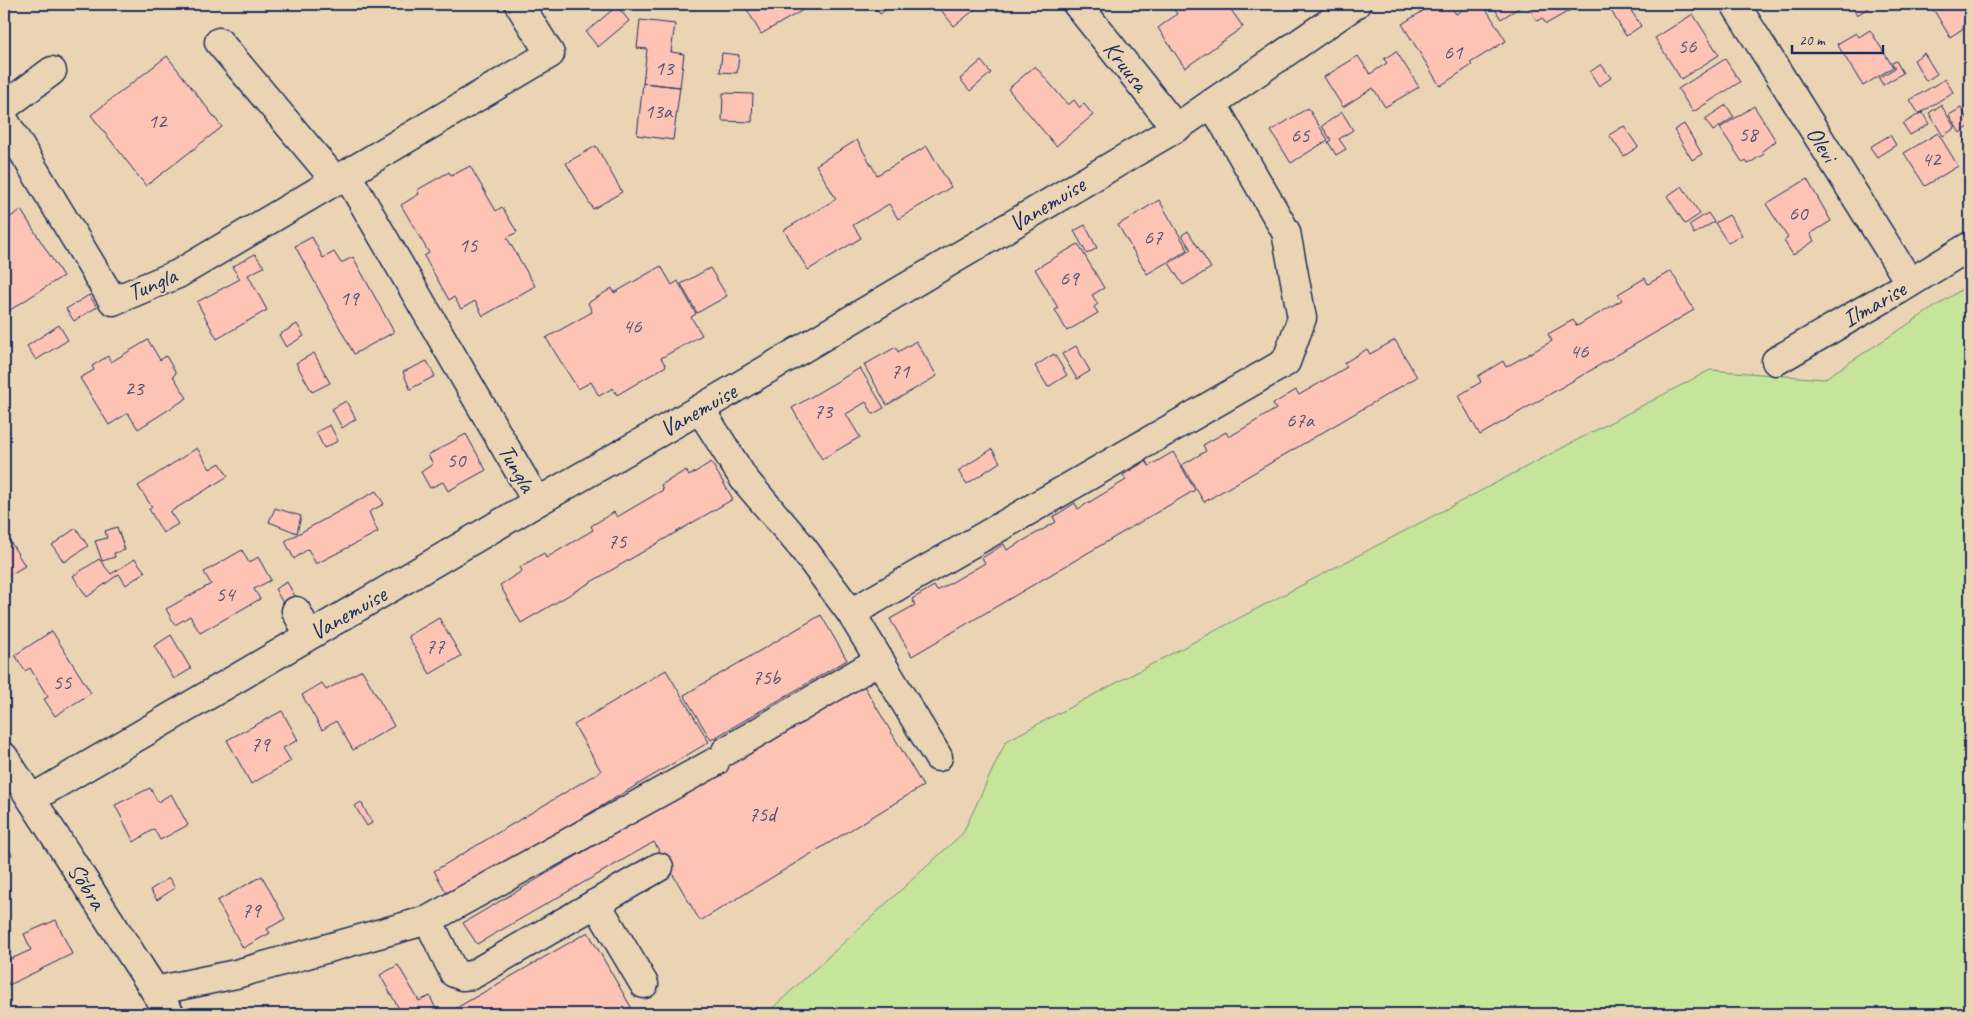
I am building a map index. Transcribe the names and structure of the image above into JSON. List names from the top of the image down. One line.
{"streets":{"street":["Kruusa","Olevi","Vanemuise","Tungla","Ilmarise","Sõbra"]},"crossings":[["Kruusa","Vanemuise"],["Olevi","Ilmarise"],["Vanemuise","Tungla"],["Vanemuise","Sõbra"]],"house_numbers":["56","61","13","13a","12","58","65","42","60","67","15","69","19","46","46","71","23","73","67a","50","75","54","77","75b","55","79","75d","79"],"scale_bar":"20 m"}
